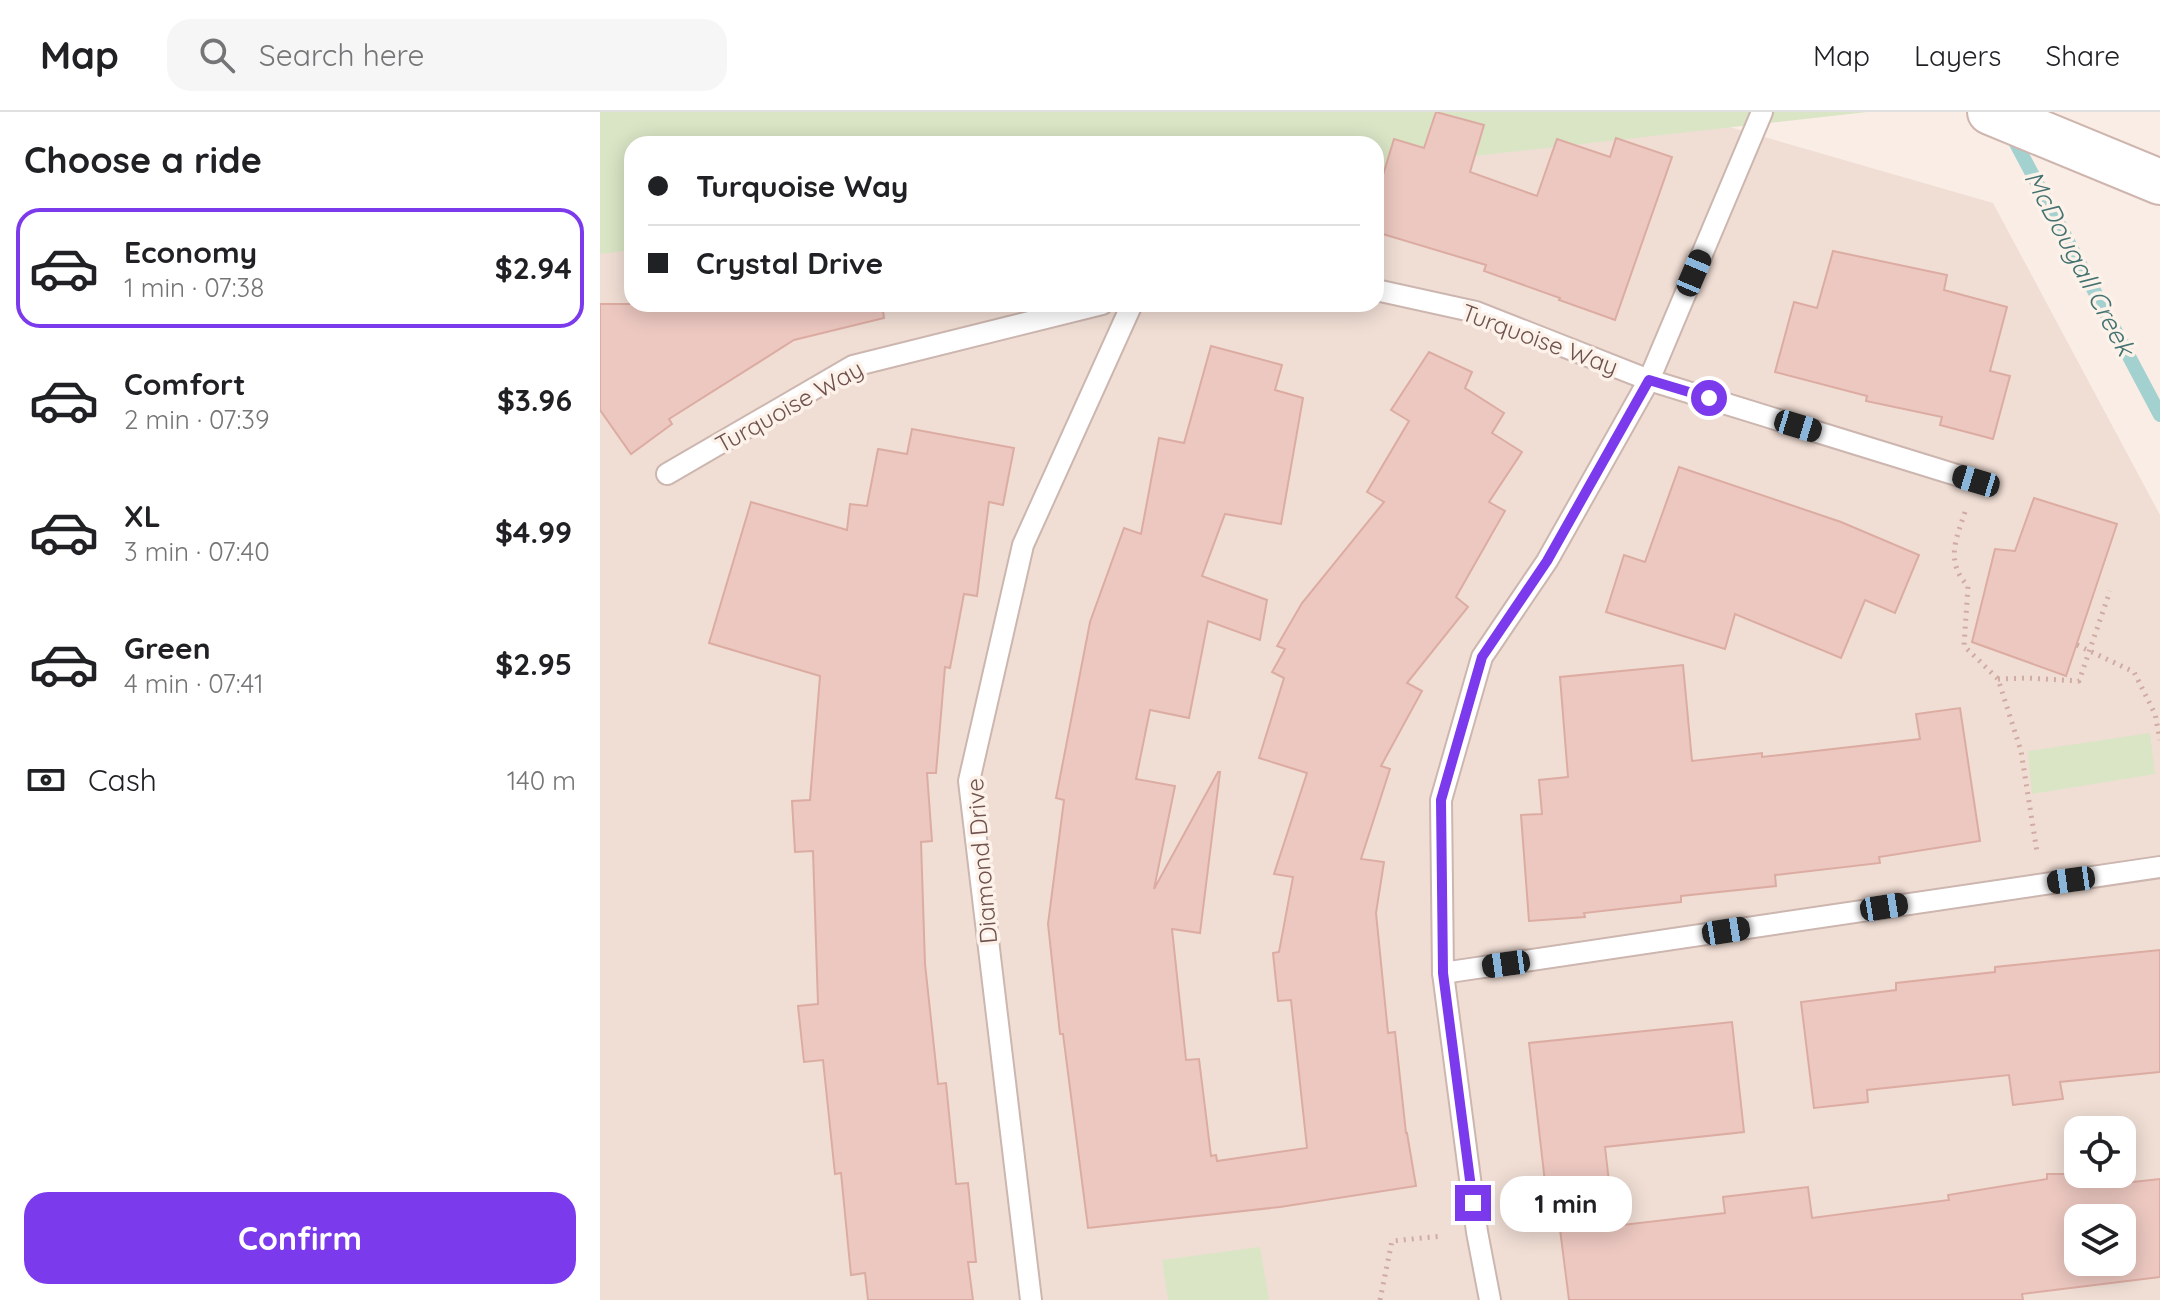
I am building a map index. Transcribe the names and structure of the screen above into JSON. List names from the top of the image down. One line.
{"streets":{"lane":["Turquoise Way","Diamond Drive"]},"water":["McDougall Creek"],"page":{"header":"Map","search":"Search here","nav":["Map","Layers","Share"],"heading":"Choose a ride","banner":["Turquoise Way","Crystal Drive"],"list":[{"name":"Economy","note":"1 min · 07:38","value":"$2.94"},{"name":"Comfort","note":"2 min · 07:39","value":"$3.96"},{"name":"XL","note":"3 min · 07:40","value":"$4.99"},{"name":"Green","note":"4 min · 07:41","value":"$2.95"}],"pay":["Cash","140 m"],"buttons":"Confirm","bubble":"1 min"}}
